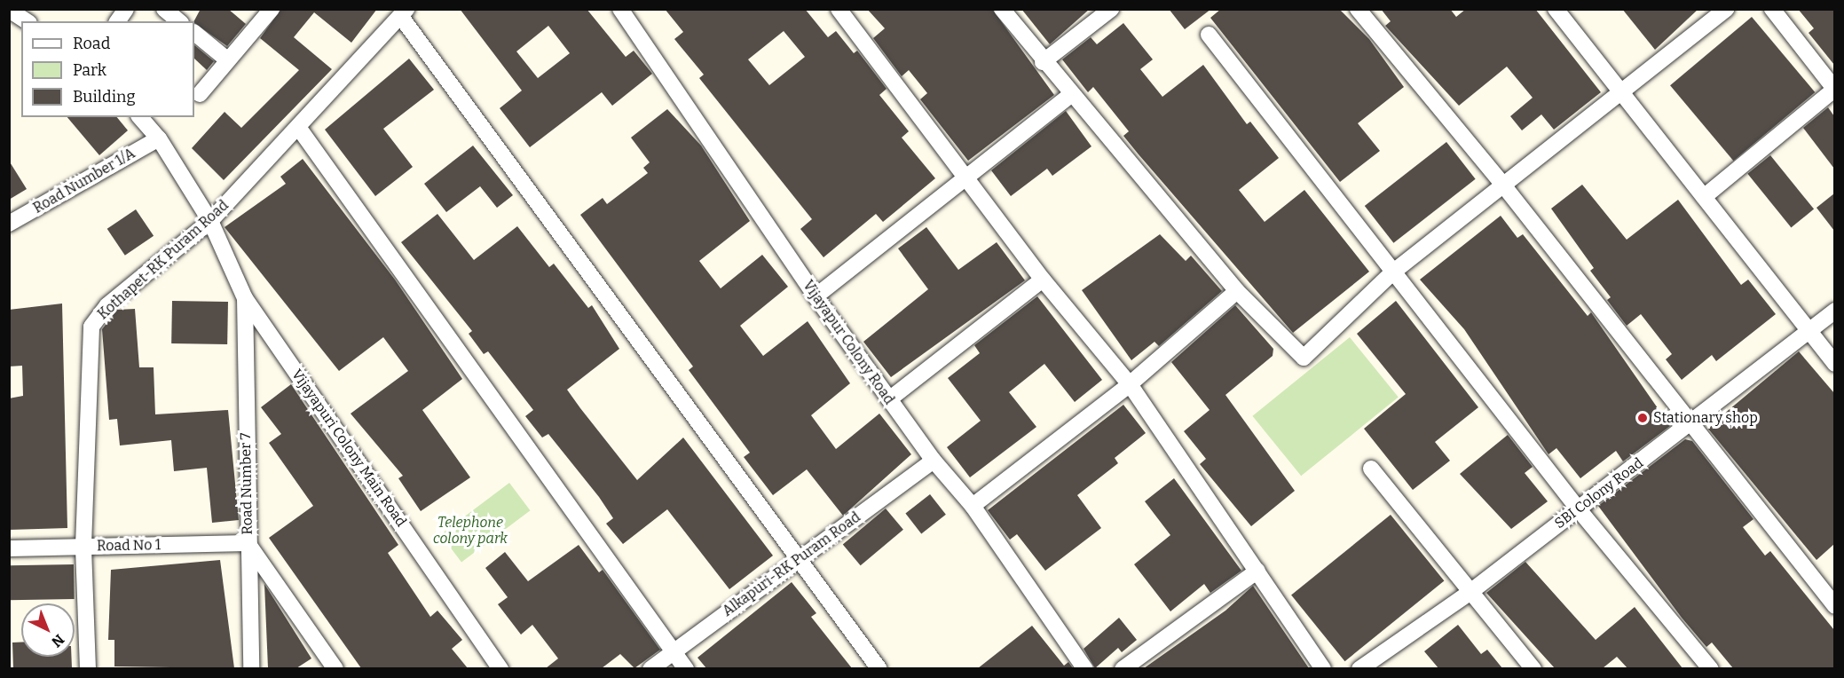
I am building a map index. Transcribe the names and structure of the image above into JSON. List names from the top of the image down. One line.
{"streets":{"street":["Road Number 1/A","Kothapet-RK Puram Road","Vijayapur Colony Road","Vijayapuri Colony Main Road","Road Number 7","SBI Colony Road","Road No 1","Alkapuri-RK Puram Road"]},"crossings":[["Road Number 1/A","Vijayapuri Colony Main Road"],["Kothapet-RK Puram Road","Vijayapuri Colony Main Road"],["Kothapet-RK Puram Road","Road No 1"],["Vijayapur Colony Road","Alkapuri-RK Puram Road"],["Vijayapuri Colony Main Road","Road Number 7"],["Road Number 7","Road No 1"]],"parks":["Telephone colony park"],"places":["Stationary shop"],"legend":["Road","Park","Building"],"north":"bottom right"}
